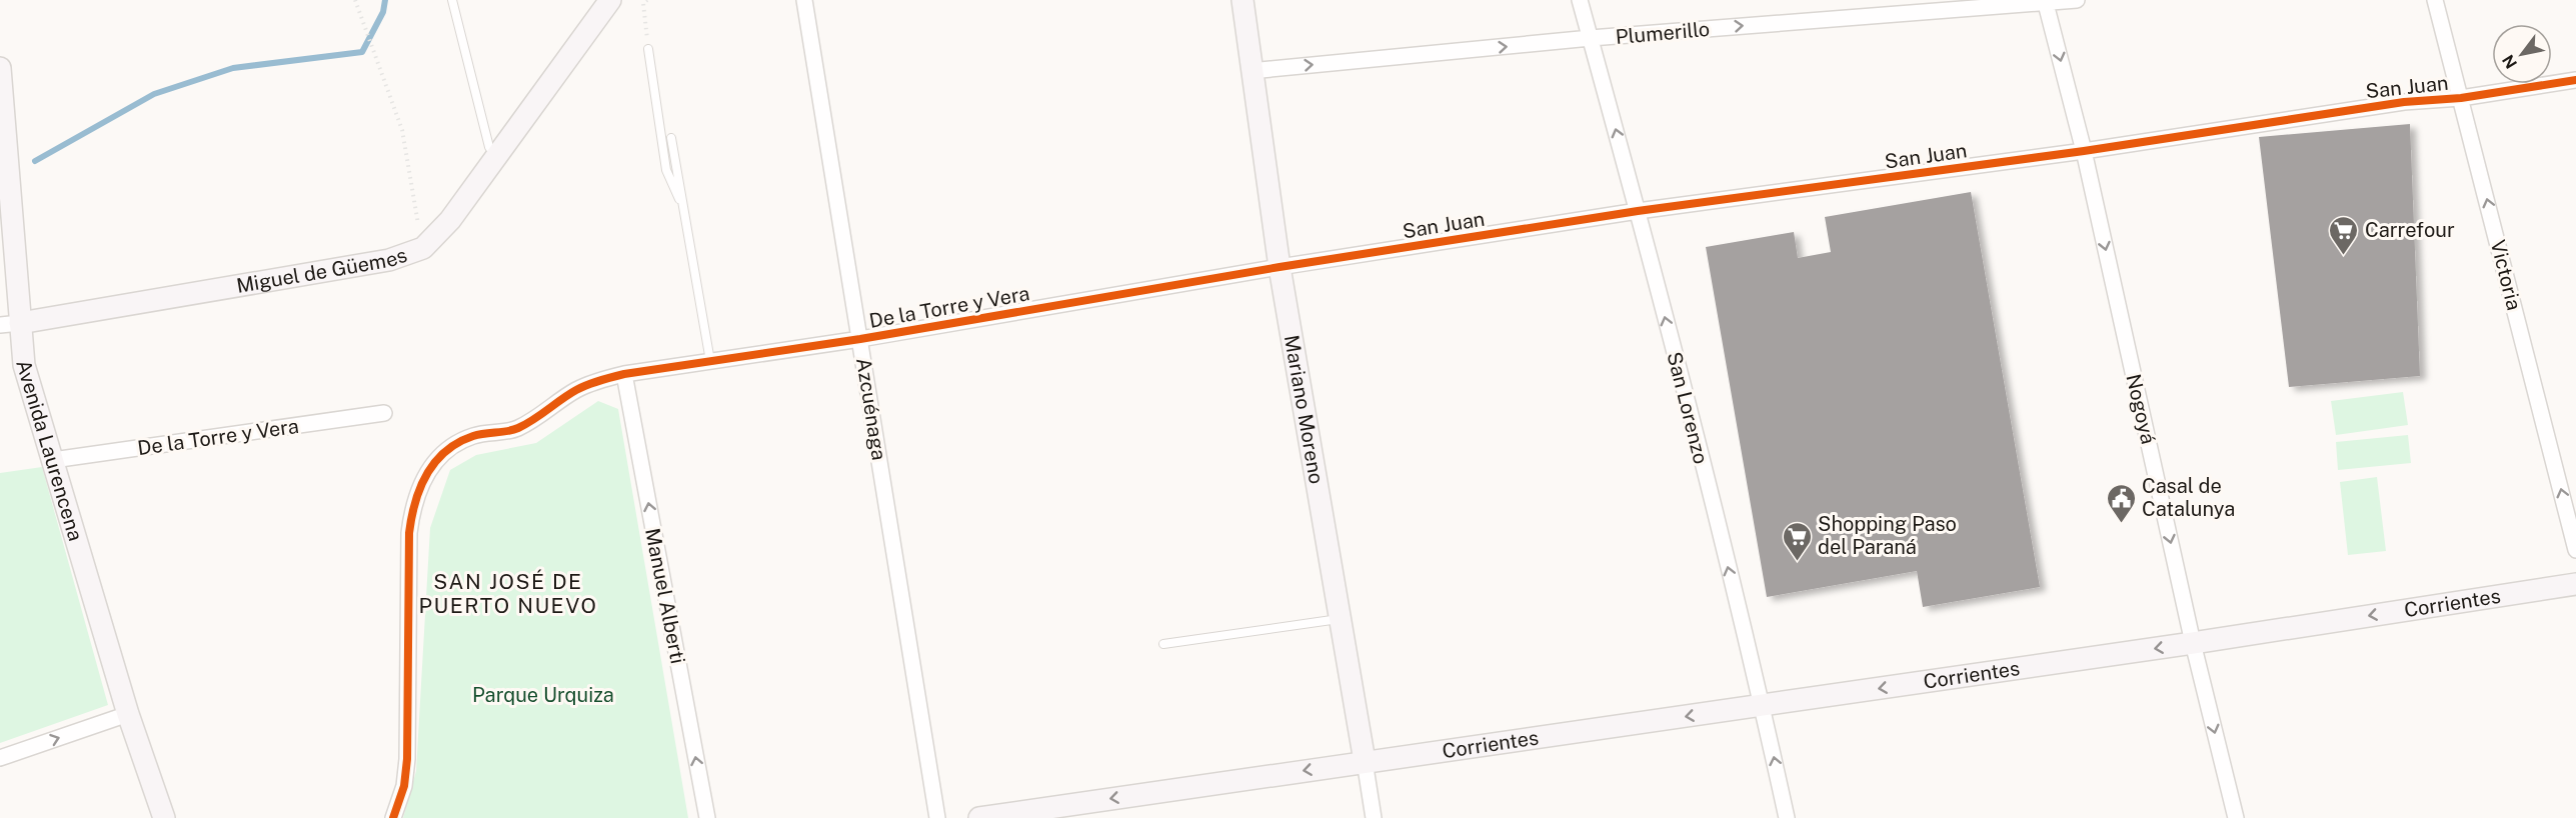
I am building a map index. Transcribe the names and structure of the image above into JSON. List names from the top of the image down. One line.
{"streets":{"street":["Plumerillo","San Juan","Miguel de Güemes","Victoria","De la Torre y Vera","San Lorenzo","Azcuénaga","Nogoyá","Mariano Moreno","Avenida Laurencena","Manuel Alberti","Corrientes"]},"crossings":[["Plumerillo","San Lorenzo"],["Plumerillo","Nogoyá"],["Plumerillo","Mariano Moreno"],["San Juan","Victoria"],["San Juan","De la Torre y Vera"],["San Juan","San Lorenzo"],["San Juan","Nogoyá"],["San Juan","Mariano Moreno"],["Miguel de Güemes","Avenida Laurencena"],["De la Torre y Vera","Azcuénaga"],["De la Torre y Vera","Mariano Moreno"],["De la Torre y Vera","Avenida Laurencena"],["De la Torre y Vera","Manuel Alberti"],["San Lorenzo","Corrientes"],["Nogoyá","Corrientes"],["Mariano Moreno","Corrientes"]],"one_way":["Plumerillo","Victoria","San Lorenzo","Nogoyá","Manuel Alberti","Corrientes"],"districts":["SAN JOSÉ DE PUERTO NUEVO"],"parks":["Parque Urquiza"],"places":{"supermarket":["Carrefour","Shopping Paso del Paraná"],"public building":["Casal de Catalunya"]},"north":"bottom left"}
